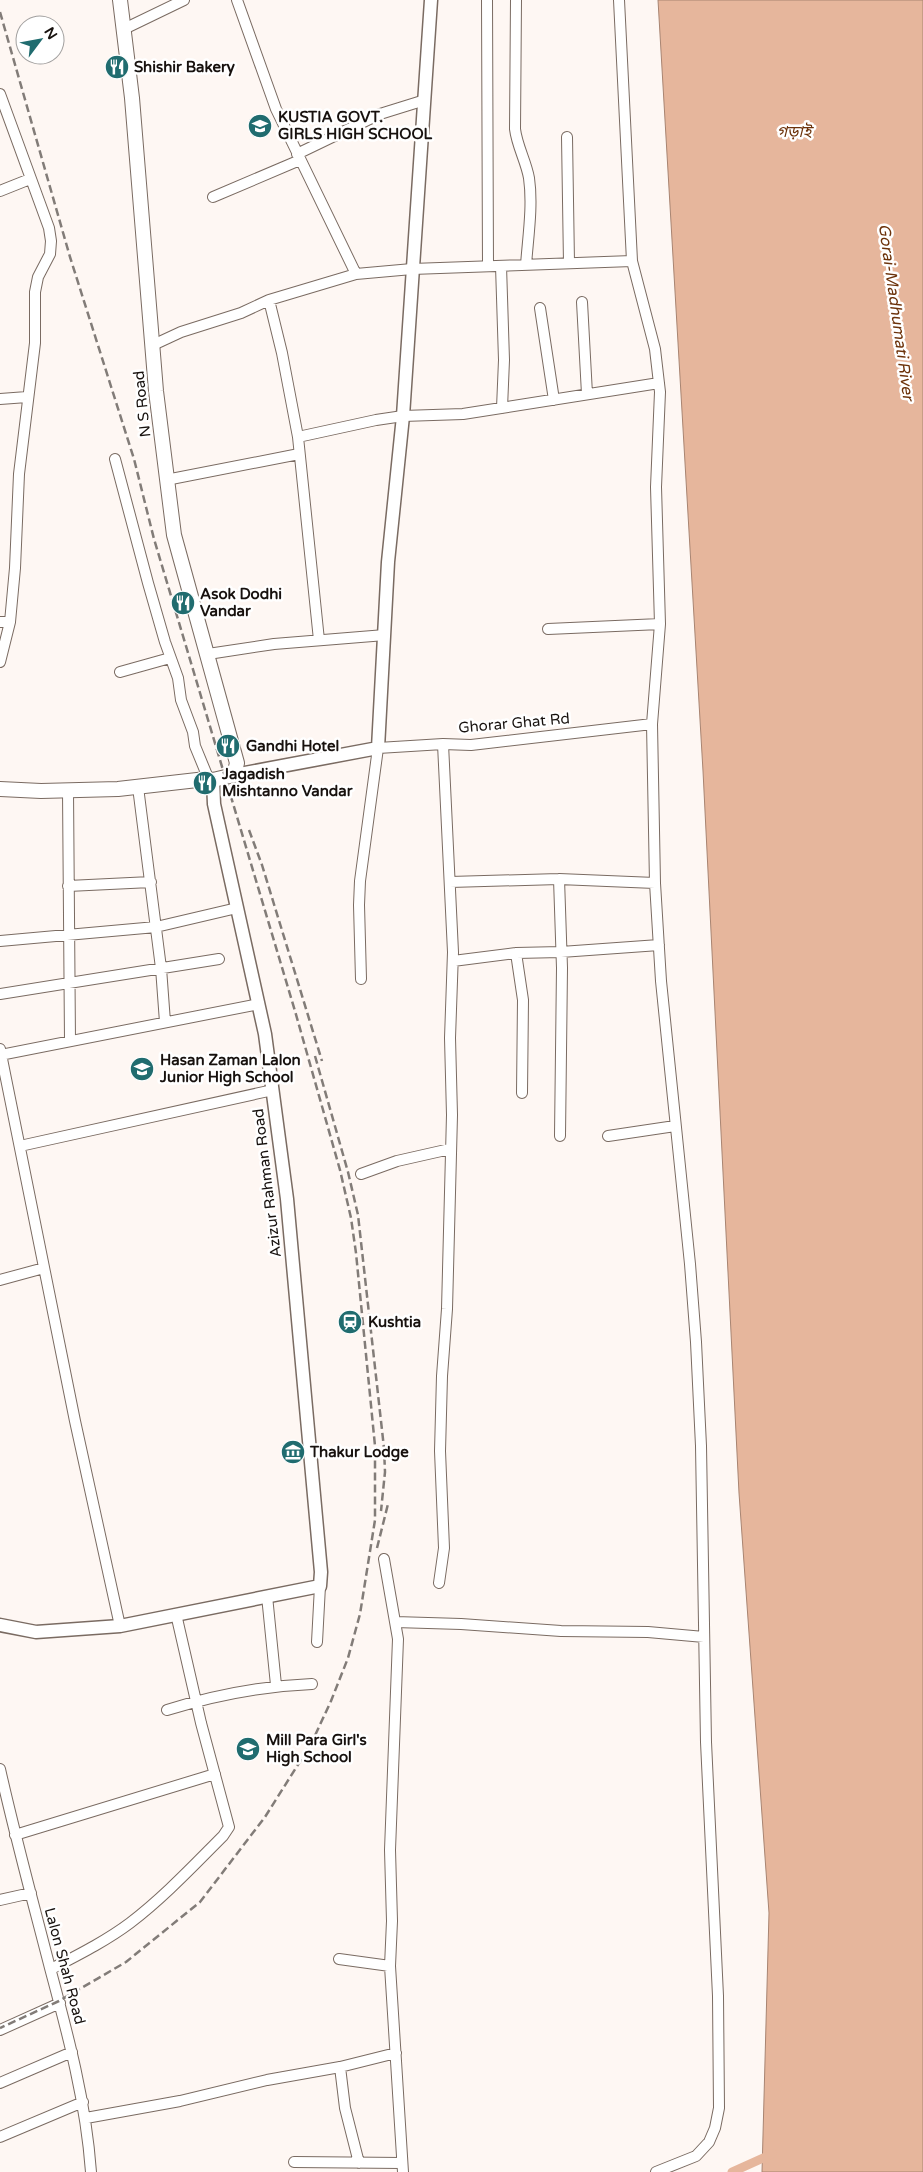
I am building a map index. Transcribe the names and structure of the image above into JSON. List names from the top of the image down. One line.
{"streets":{"main road":["N S Road"],"street":["Ghorar Ghat Rd","Azizur Rahman Road","Lalon Shah Road"]},"water":["গড়াই","Gorai-Madhumati River"],"places":{"restaurant":["Shishir Bakery","Asok Dodhi Vandar","Gandhi Hotel","Jagadish Mishtanno Vandar"],"school or university":["KUSTIA GOVT. GIRLS HIGH SCHOOL","Hasan Zaman Lalon Junior High School","Mill Para Girl's High School"],"station":["Kushtia"],"museum":["Thakur Lodge"]},"north":"top right"}
